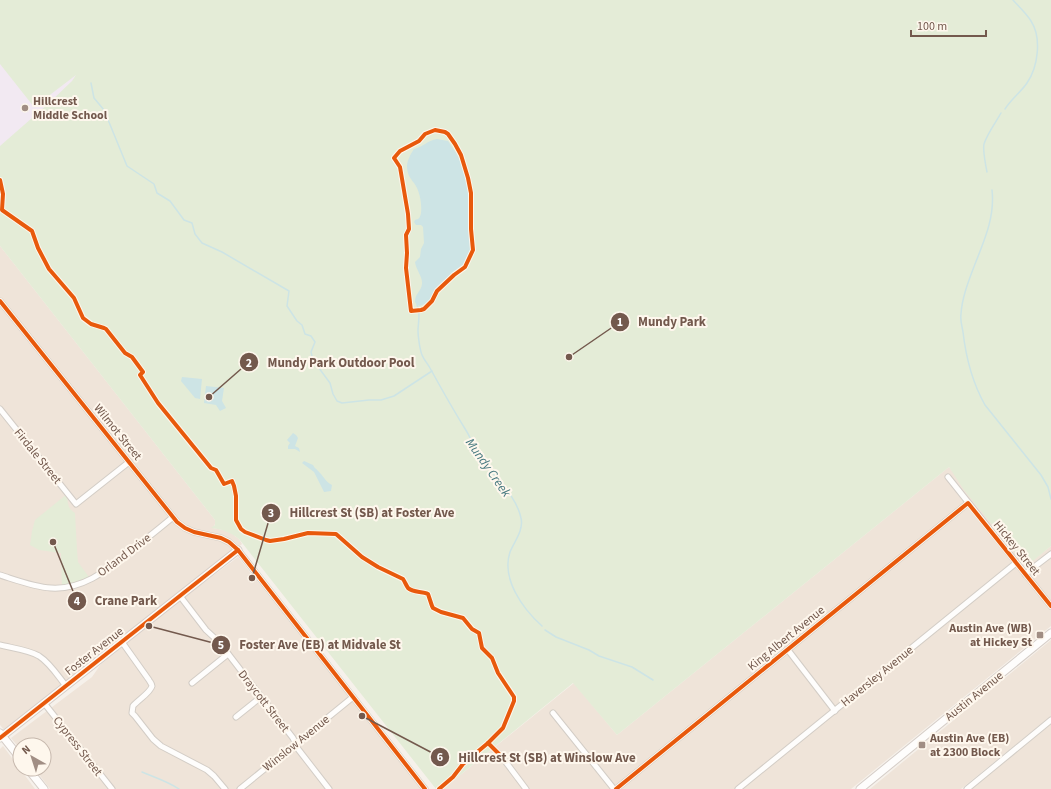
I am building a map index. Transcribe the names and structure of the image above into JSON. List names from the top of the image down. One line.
{"streets":{"street":["Wilmot Street","Firdale Street","Hickey Street","Orland Drive","King Albert Avenue","Foster Avenue","Haversley Avenue","Austin Avenue","Draycott Street","Winslow Avenue","Cypress Street"]},"crossings":[["Wilmot Street","Firdale Street"],["Wilmot Street","Orland Drive"],["Wilmot Street","Foster Avenue"],["Wilmot Street","Winslow Avenue"],["Hickey Street","King Albert Avenue"],["Hickey Street","Haversley Avenue"],["Foster Avenue","Draycott Street"],["Foster Avenue","Cypress Street"],["Draycott Street","Winslow Avenue"]],"water":["Mundy Creek"],"places":{"other":["Hillcrest Middle School","Mundy Park","Mundy Park Outdoor Pool","Crane Park","Hillcrest St (SB) at Foster Ave","Foster Ave (EB) at Midvale St","Hillcrest St (SB) at Winslow Ave"],"transit":["Austin Ave (WB) at Hickey St","Austin Ave (EB) at 2300 Block"]},"scale_bar":"100 m","north":"top left"}
